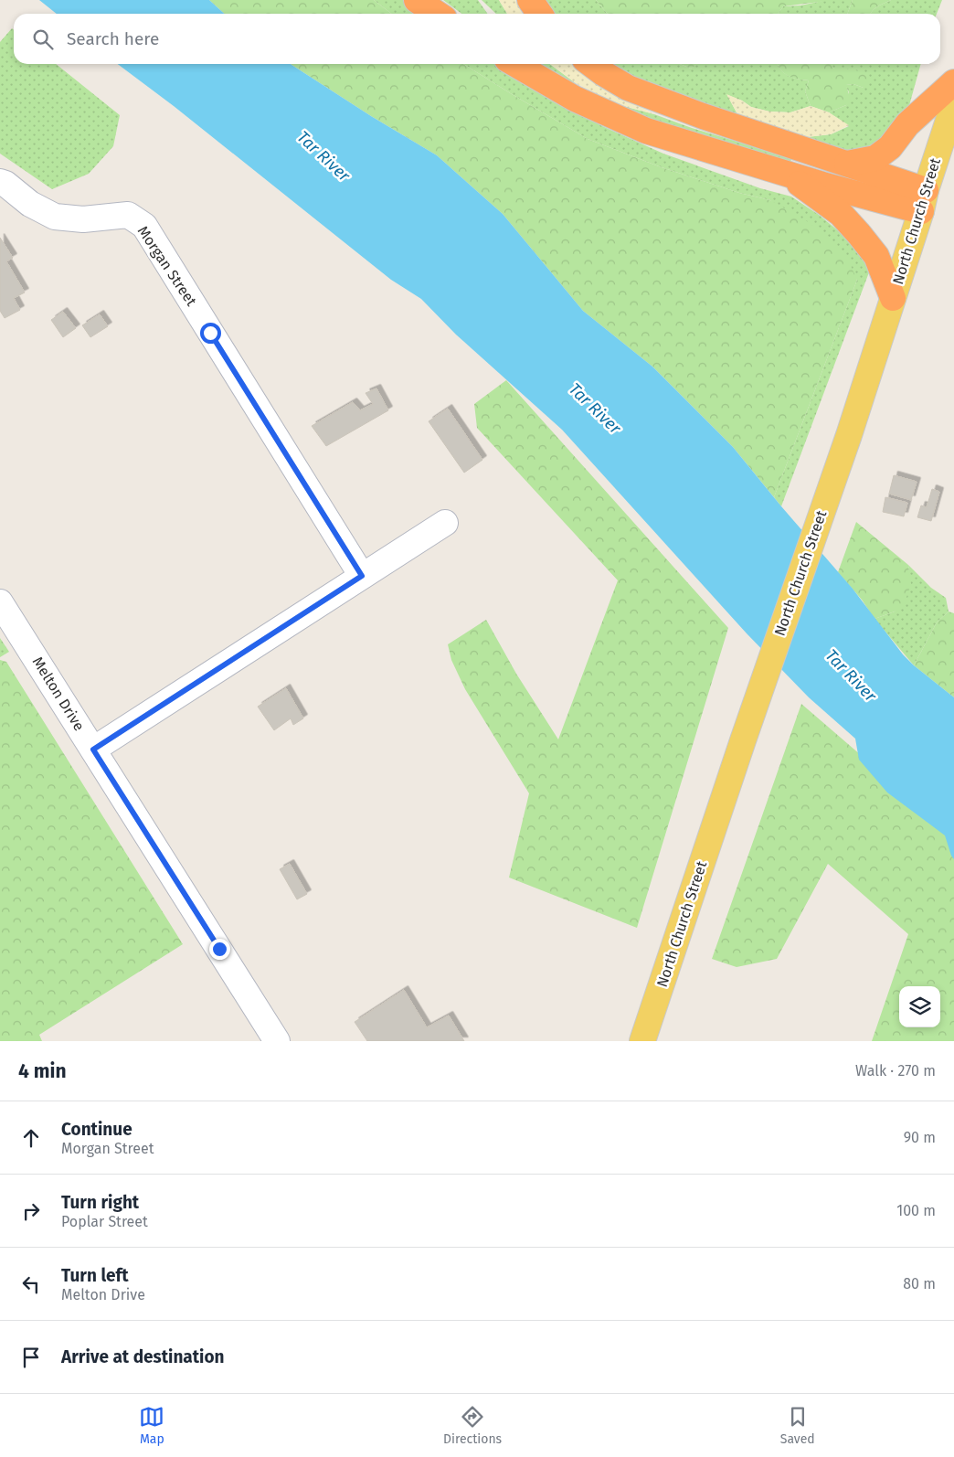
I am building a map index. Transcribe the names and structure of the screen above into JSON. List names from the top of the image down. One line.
{"streets":{"main road":["North Church Street"],"street":["Morgan Street","Melton Drive"]},"water":["Tar River"],"page":{"search":"Search here","heading":["4 min","Walk · 270 m"],"list":[["Continue","Morgan Street","90 m"],["Turn right","Poplar Street","100 m"],["Turn left","Melton Drive","80 m"],"Arrive at destination"],"nav":["Map","Directions","Saved"]}}
